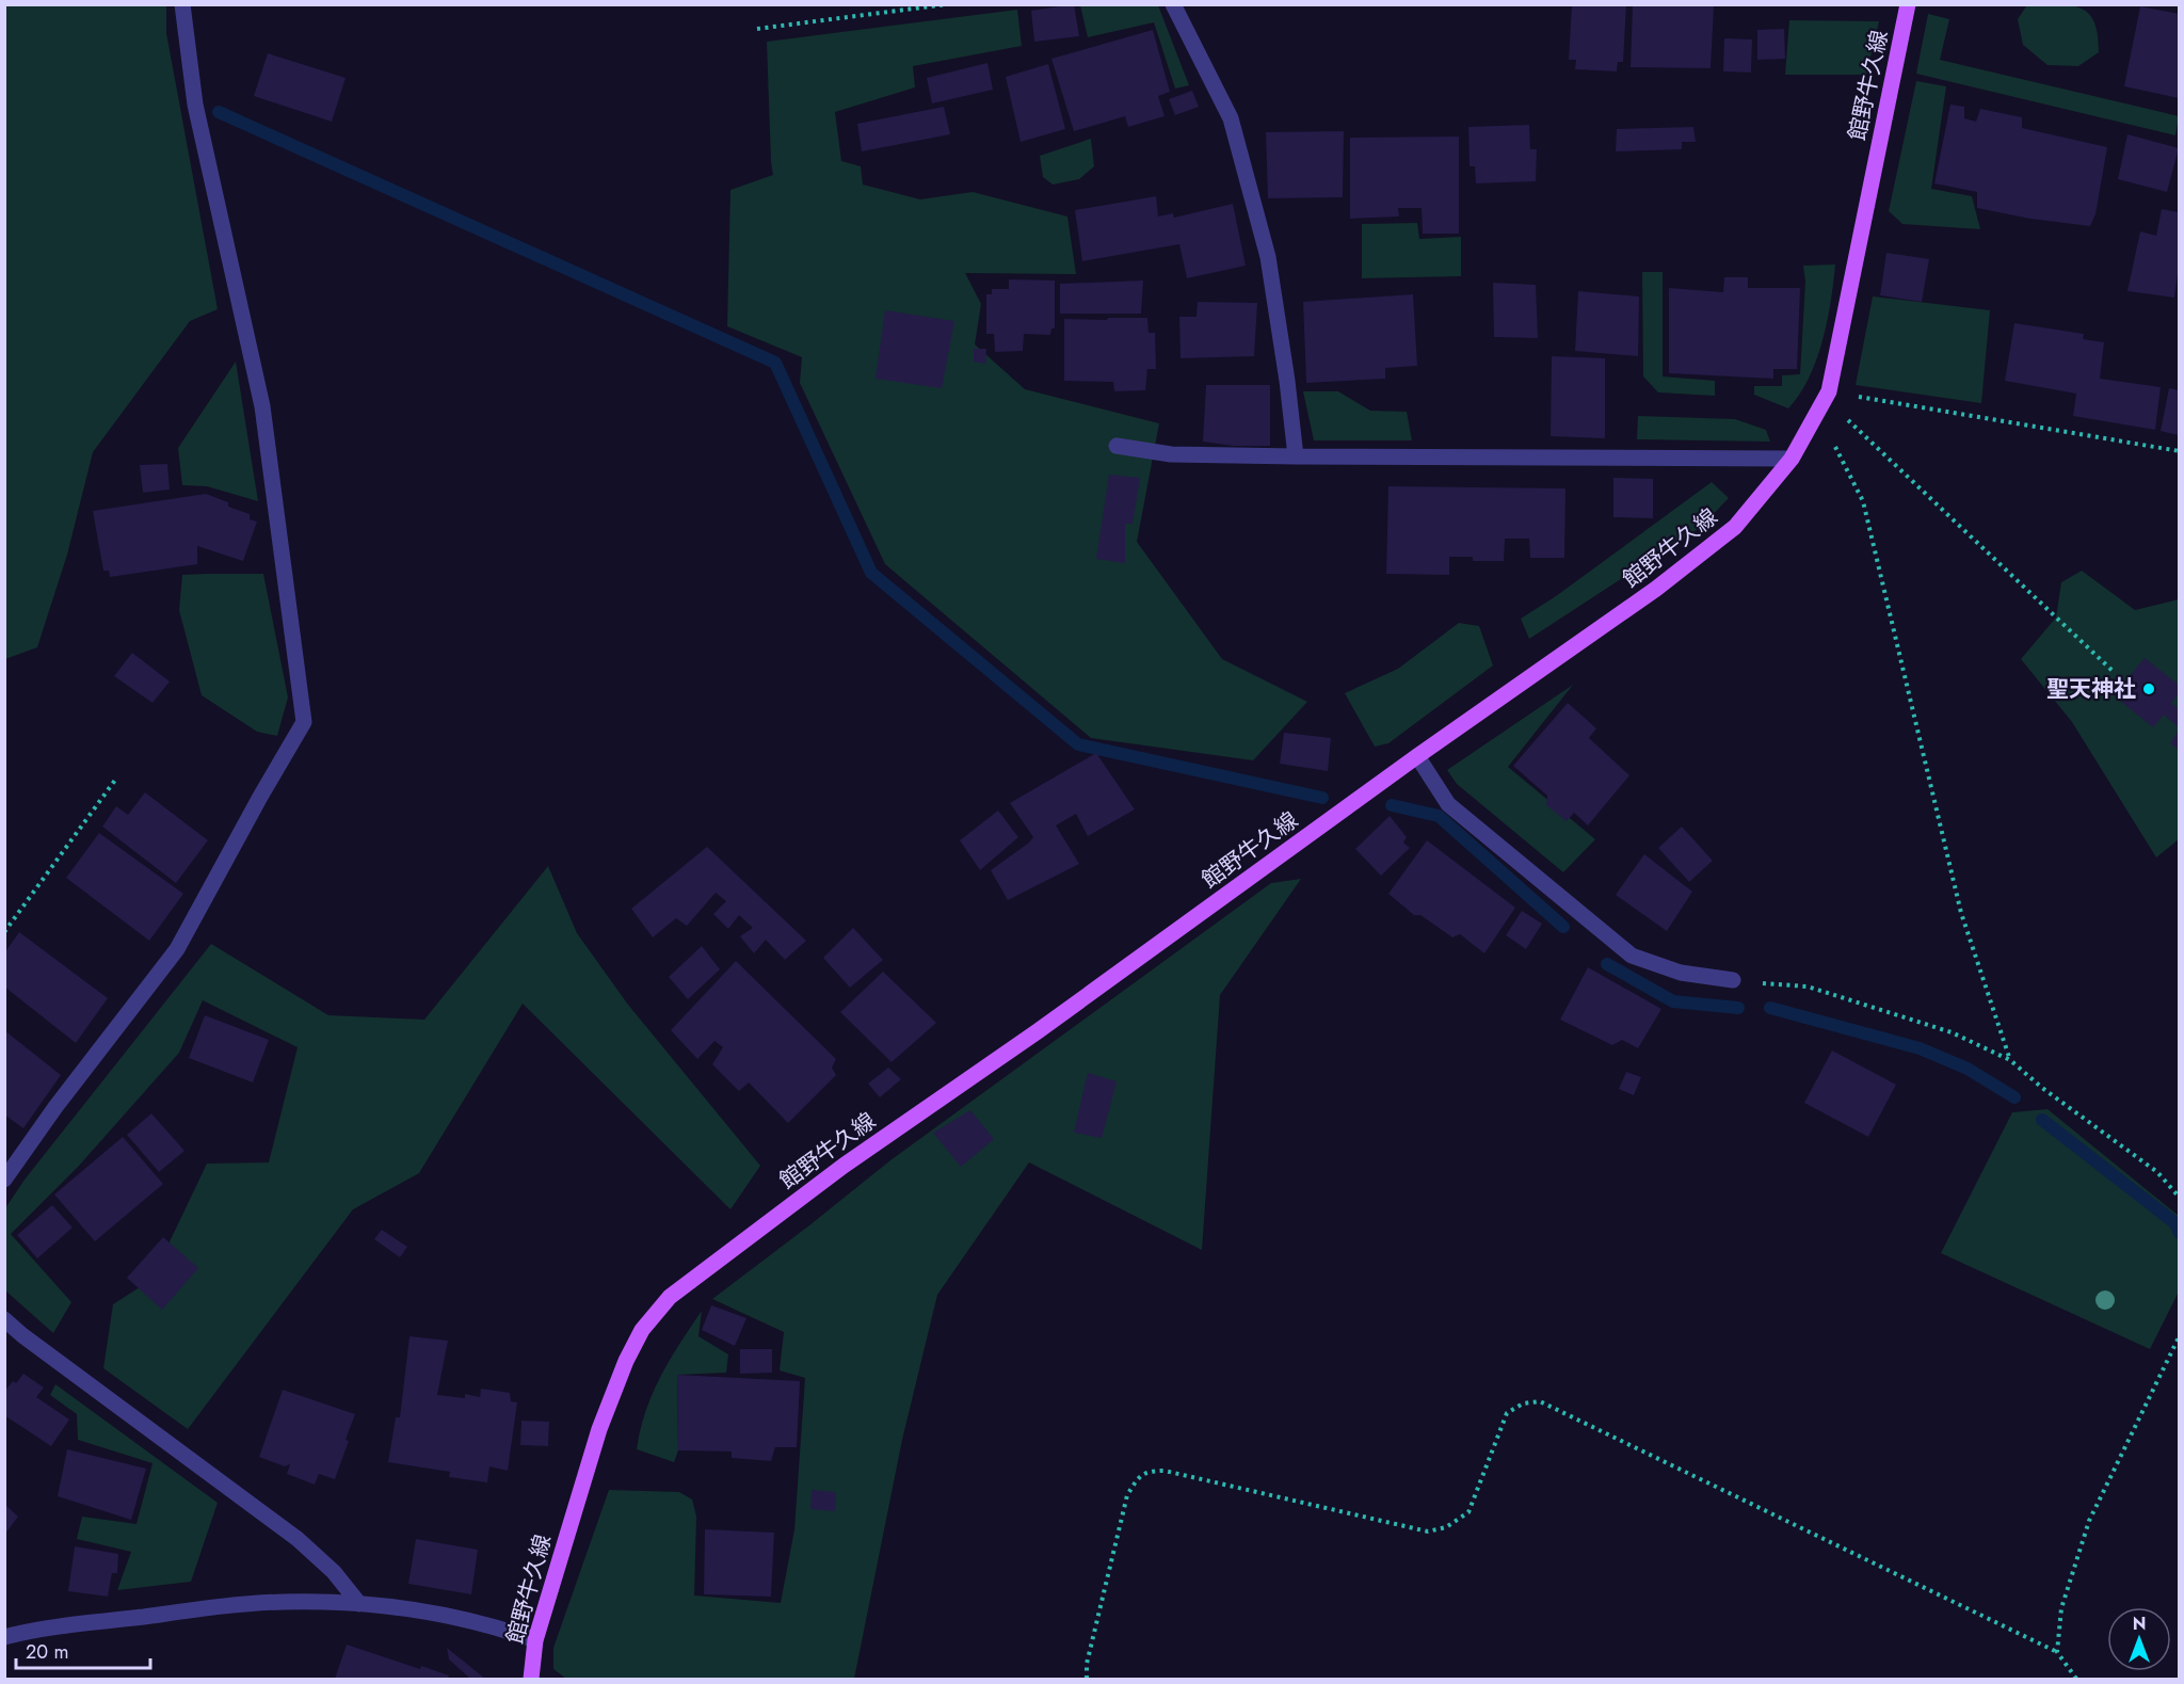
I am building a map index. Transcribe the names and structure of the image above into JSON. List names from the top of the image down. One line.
{"streets":{"main road":["館野牛久線"]},"places":["聖天神社"],"scale_bar":"20 m","north":"top"}
